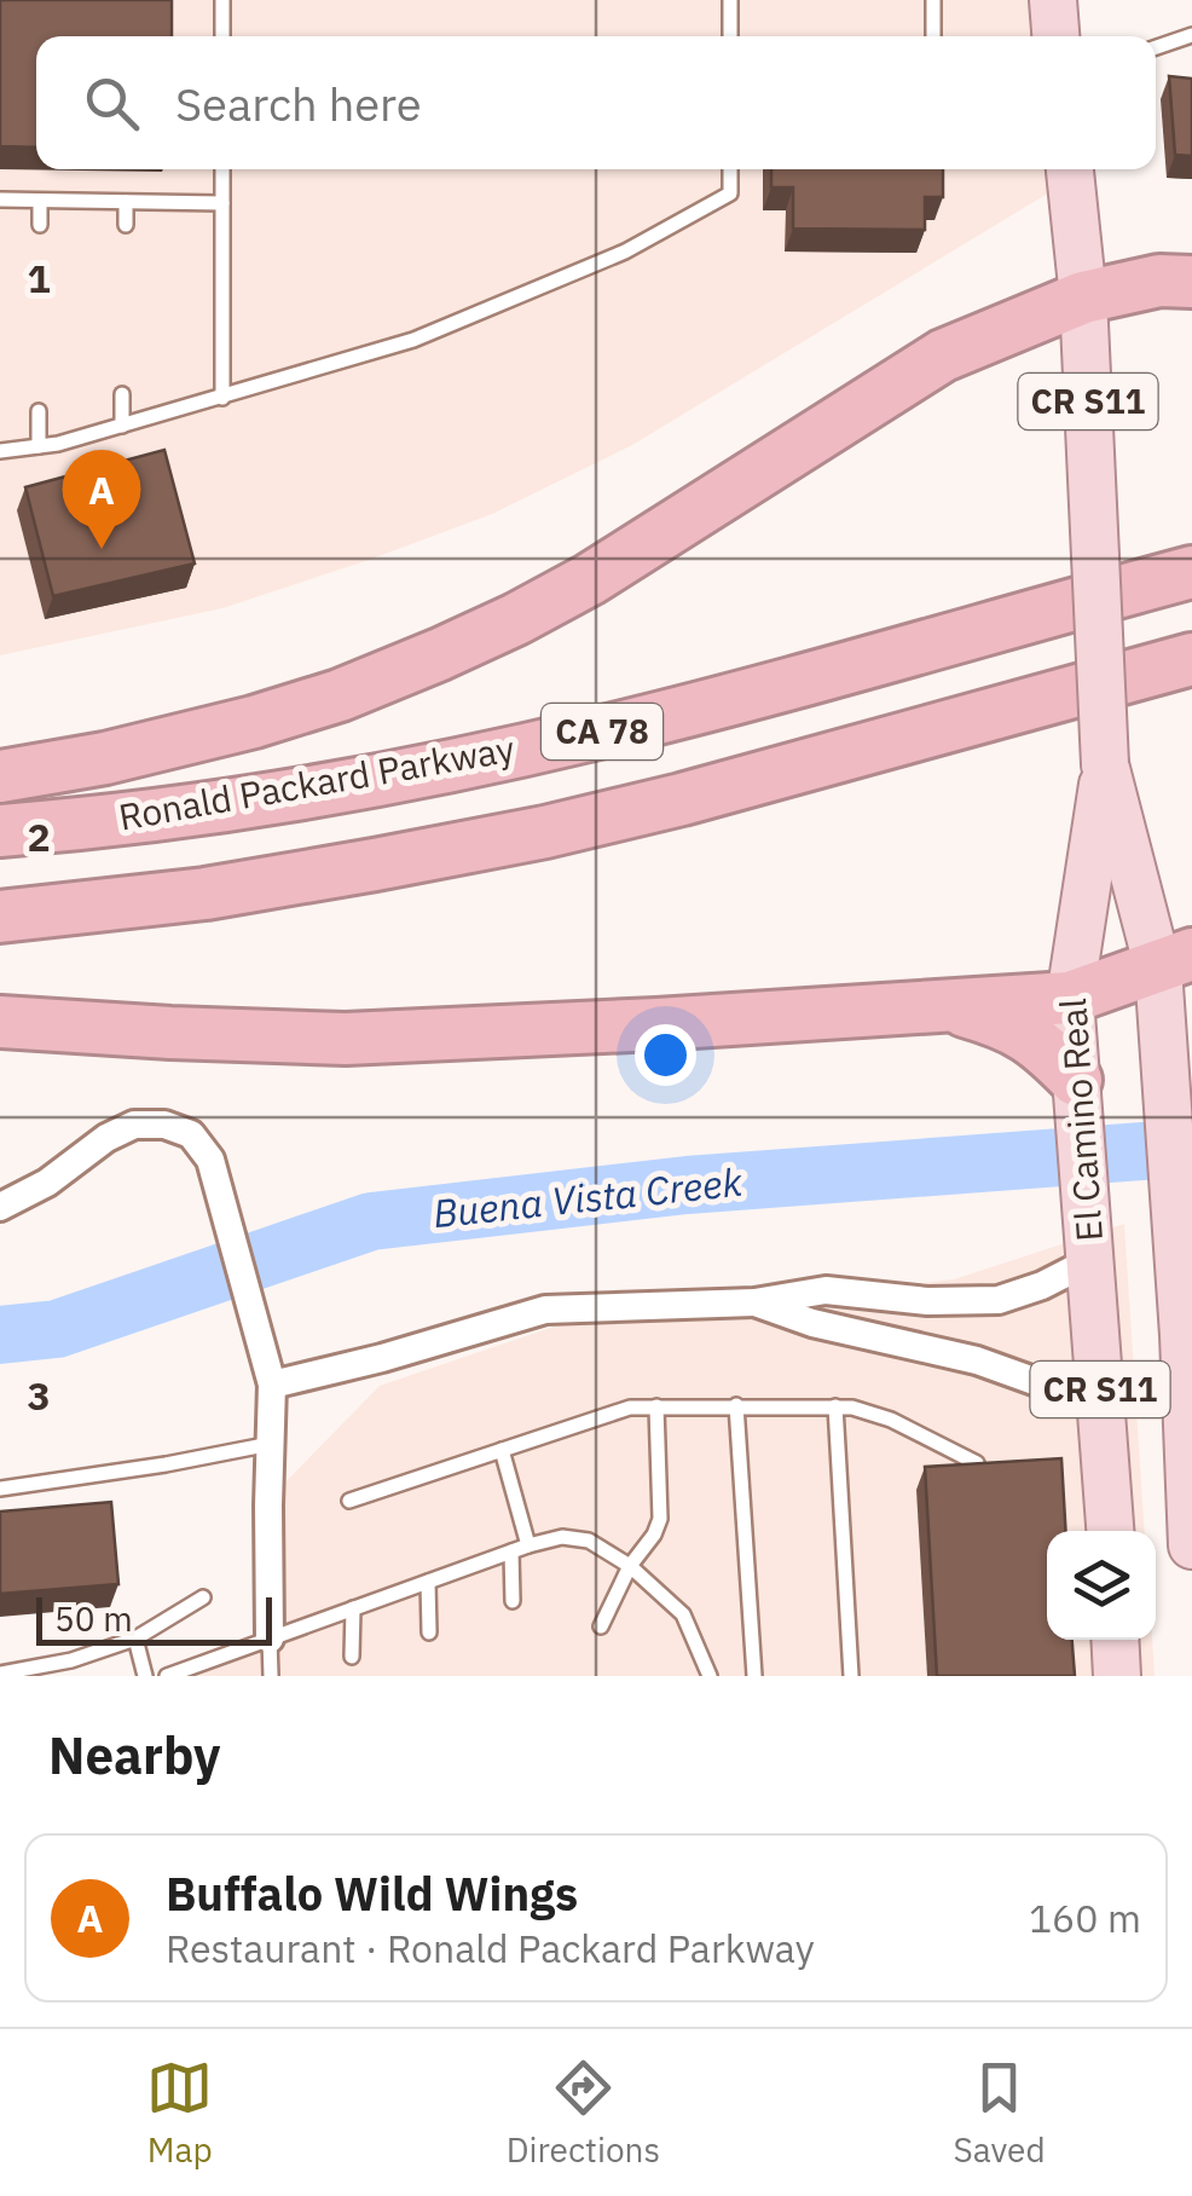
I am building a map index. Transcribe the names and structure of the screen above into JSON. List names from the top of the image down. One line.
{"streets":{"highway":["CA 78","Ronald Packard Parkway"],"main road":["CR S11","El Camino Real"]},"crossings":[["CR S11","El Camino Real"]],"water":["Buena Vista Creek"],"scale_bar":"50 m","page":{"search":"Search here","pins":"A","scale":"50 m","heading":"Nearby","list":[{"mark":"A","name":"Buffalo Wild Wings","note":"Restaurant · Ronald Packard Parkway","value":"160 m"}],"nav":["Map","Directions","Saved"]},"grid":{"rows":["1","2","3"]}}
